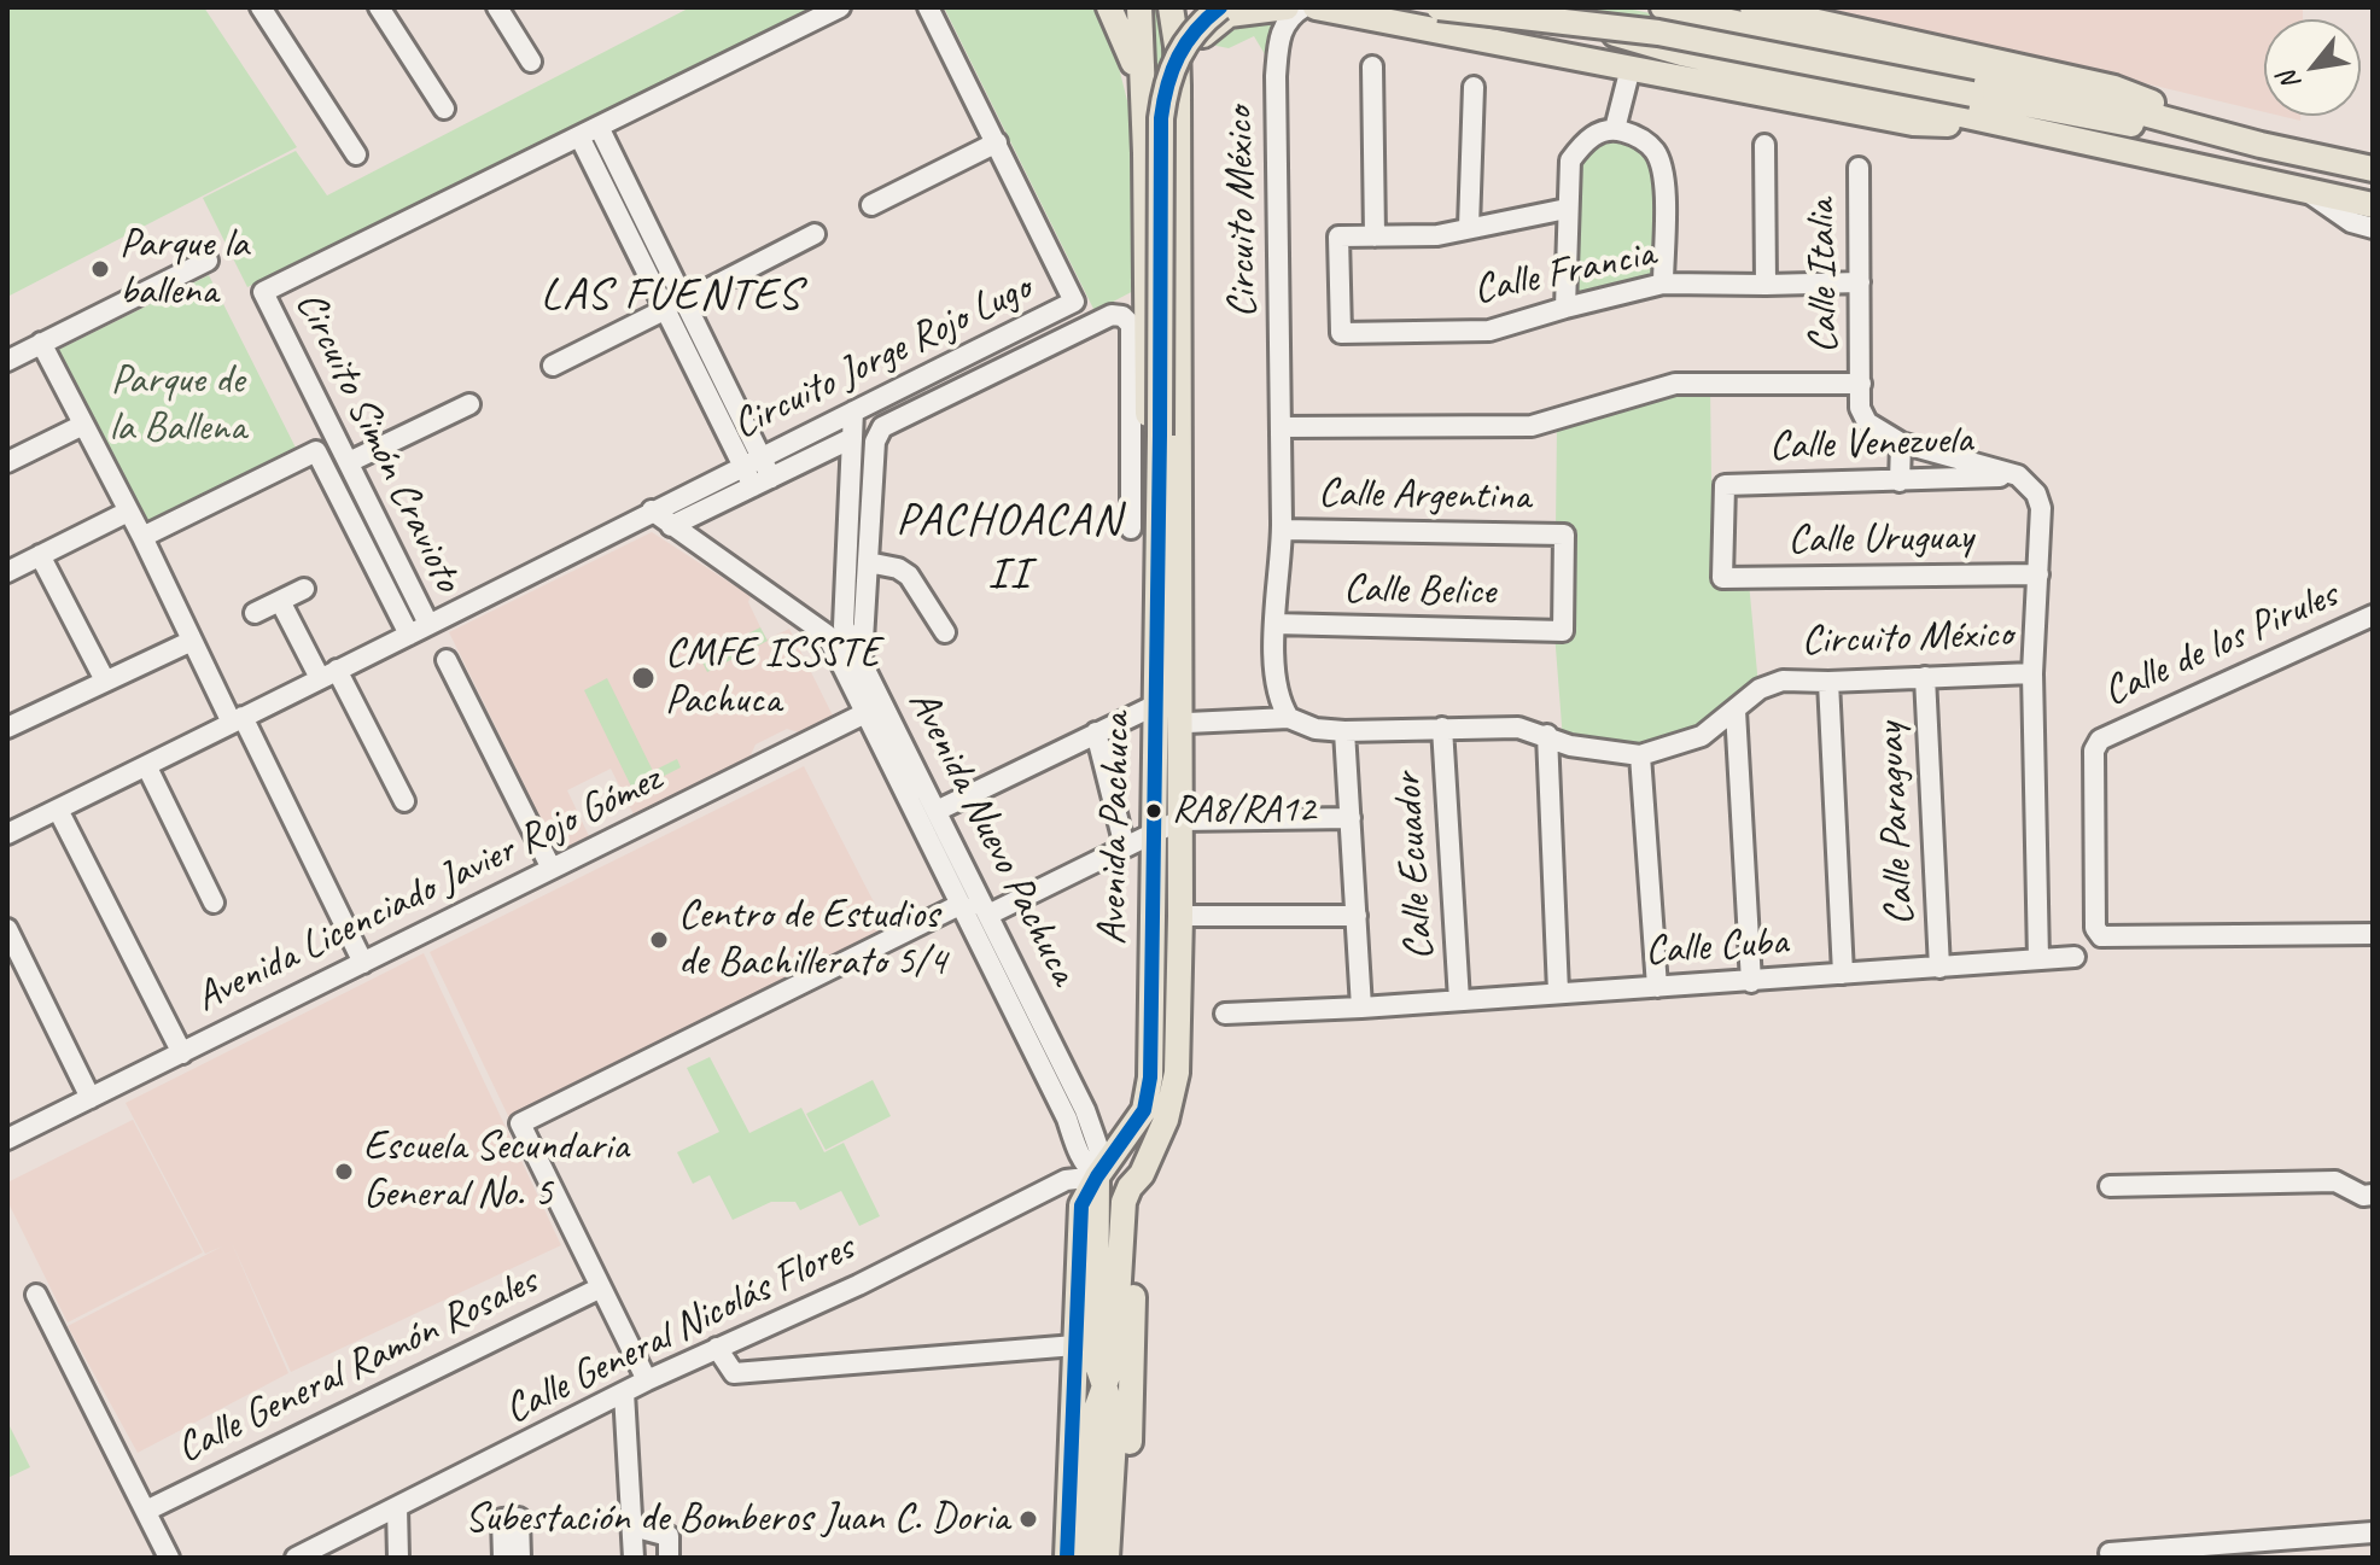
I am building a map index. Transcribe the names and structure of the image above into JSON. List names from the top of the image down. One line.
{"streets":{"main road":["Avenida Pachuca","Avenida Nuevo Pachuca"],"street":["Circuito México","Calle Francia","Calle Italia","Circuito Jorge Rojo Lugo","Circuito Simón Cravioto","Calle Venezuela","Calle Argentina","Calle Uruguay","Calle Belice","Calle de los Pirules","Calle Paraguay","Calle Ecuador","Avenida Licenciado Javier Rojo Gómez","Calle Cuba","Calle General Nicolás Flores","Calle General Ramón Rosales"]},"crossings":[["Circuito México","Calle Venezuela"],["Circuito México","Calle Argentina"],["Circuito México","Calle Uruguay"],["Circuito México","Calle Belice"],["Circuito México","Calle Paraguay"],["Circuito México","Calle Ecuador"],["Calle Francia","Calle Italia"],["Circuito Jorge Rojo Lugo","Circuito Simón Cravioto"],["Circuito Jorge Rojo Lugo","Avenida Nuevo Pachuca"],["Calle Venezuela","Calle Uruguay"],["Calle Argentina","Calle Belice"],["Calle Paraguay","Calle Cuba"],["Avenida Pachuca","Avenida Nuevo Pachuca"],["Avenida Pachuca","Calle General Nicolás Flores"],["Avenida Nuevo Pachuca","Avenida Licenciado Javier Rojo Gómez"],["Avenida Nuevo Pachuca","Calle General Nicolás Flores"],["Calle Ecuador","Calle Cuba"]],"districts":["LAS FUENTES","PACHOACAN II"],"parks":["Parque de la Ballena"],"places":["Parque la ballena","CMFE ISSSTE Pachuca","RA8/RA12","Centro de Estudios de Bachillerato 5/4","Escuela Secundaria General No. 5","Subestación de Bomberos Juan C. Doria"],"north":"bottom left"}
